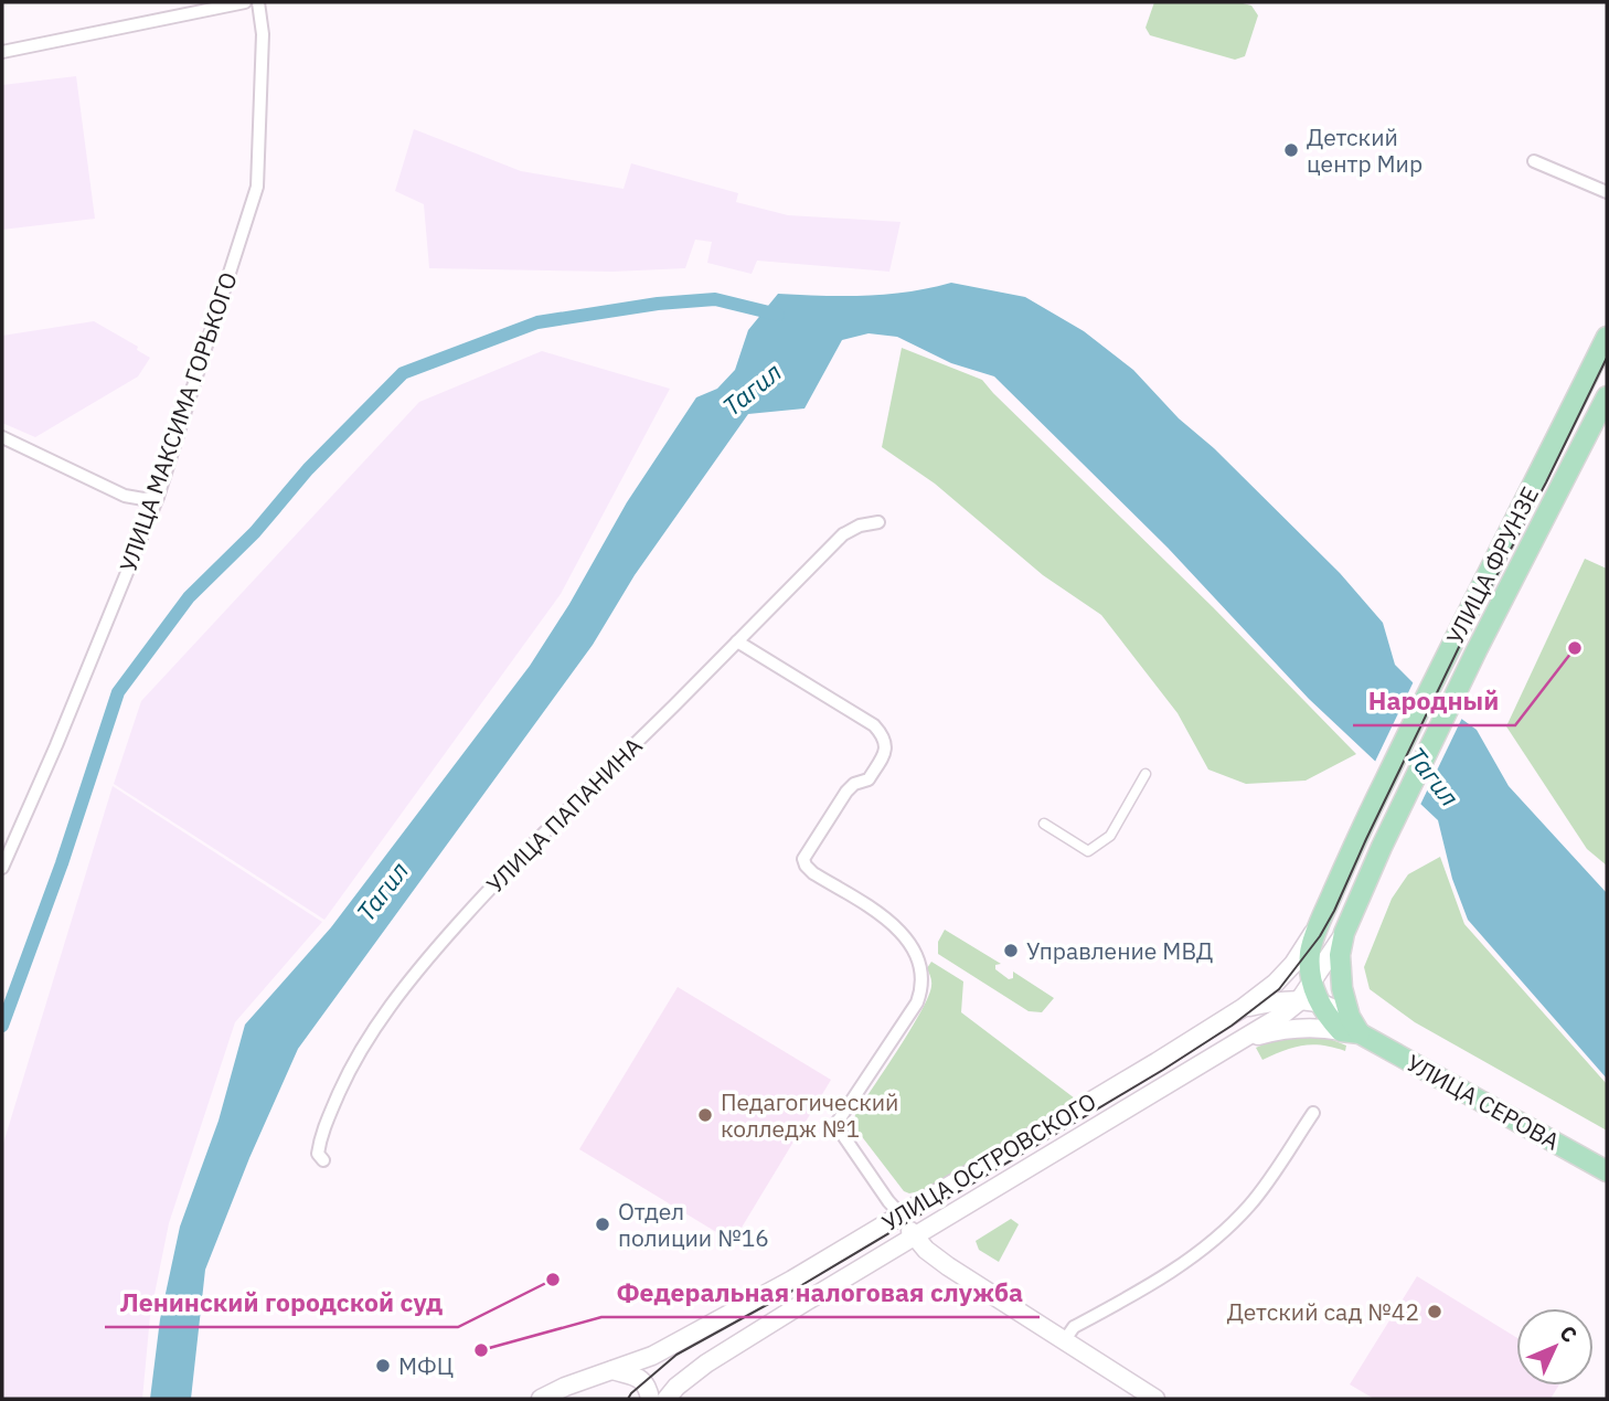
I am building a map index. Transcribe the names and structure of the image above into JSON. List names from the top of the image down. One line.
{"streets":{"main road":["УЛИЦА ФРУНЗЕ","УЛИЦА СЕРОВА","УЛИЦА ОСТРОВСКОГО"],"street":["УЛИЦА МАКСИМА ГОРЬКОГО","УЛИЦА ПАПАНИНА"]},"crossings":[["УЛИЦА ФРУНЗЕ","УЛИЦА ОСТРОВСКОГО"],["УЛИЦА СЕРОВА","УЛИЦА ОСТРОВСКОГО"]],"water":["Тагил"],"places":["Детский центр Мир","Народный","Управление МВД","Педагогический колледж №1","Отдел полиции №16","Ленинский городской суд","Детский сад №42","Федеральная налоговая служба","МФЦ"],"north":"top right"}
